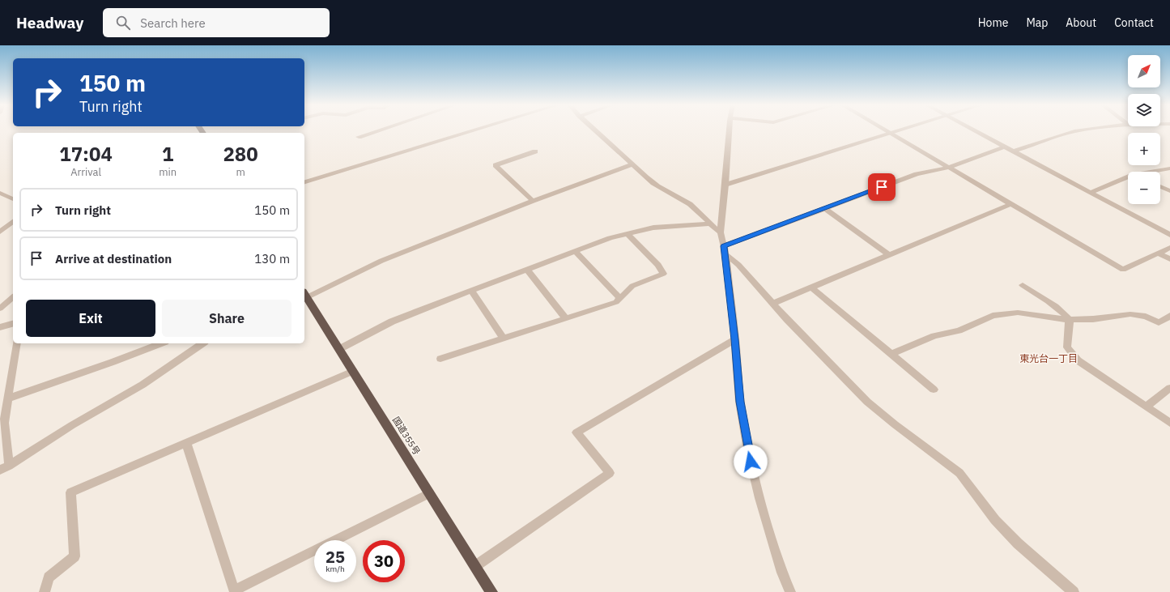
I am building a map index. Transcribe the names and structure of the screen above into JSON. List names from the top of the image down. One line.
{"streets":{"highway":["国道355号"]},"districts":["東光台一丁目"],"north":"top right","page":{"header":"Headway","search":"Search here","nav":["Home","Map","About","Contact"],"map_buttons":["+","−"],"turn":["150 m","Turn right"],"eta":["17:04","Arrival","1","min","280","m"],"list":[{"name":"Turn right","value":"150 m"},{"name":"Arrive at destination","value":"130 m"}],"buttons":["Exit","Share"],"speed":"25 km/h","limit":"30"}}
